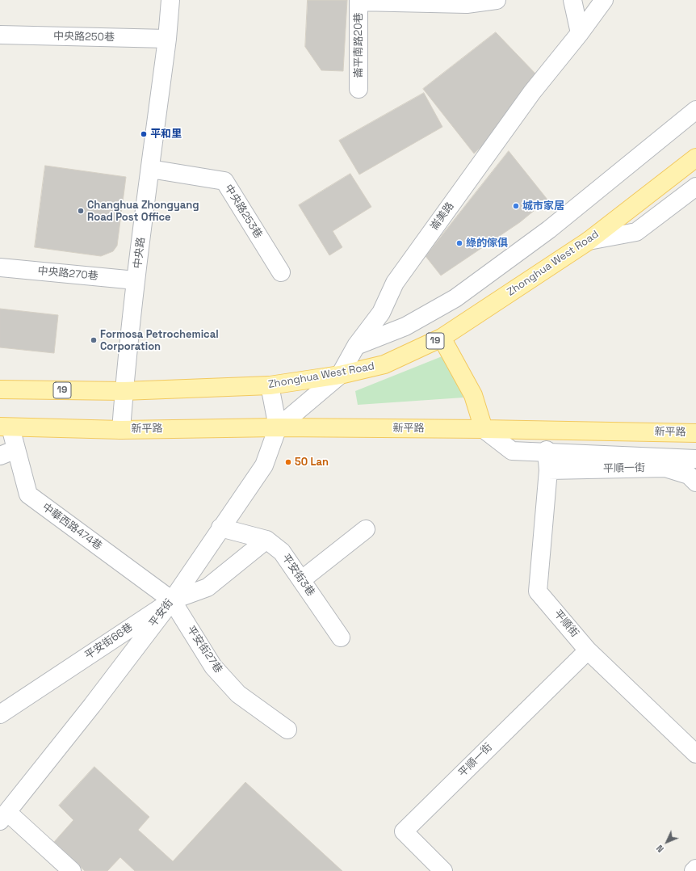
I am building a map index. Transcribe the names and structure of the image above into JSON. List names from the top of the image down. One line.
{"streets":{"main road":["Zhonghua West Road","19","新平路"],"street":["中央路250巷","崙平南路20巷","中央路253巷","崙美路","中央路","中央路270巷","平順一街","中華西路474巷","平安街3巷","平安街","平順街","平安街66巷","平安街27巷"]},"crossings":[["中央路250巷","中央路"],["中央路253巷","中央路"],["崙美路","Zhonghua West Road"],["崙美路","新平路"],["崙美路","平安街"],["中央路","Zhonghua West Road"],["中央路","中央路270巷"],["中央路","新平路"],["新平路","平安街"],["平順一街","平順街"],["中華西路474巷","平安街"],["中華西路474巷","平安街66巷"],["中華西路474巷","平安街27巷"],["平安街3巷","平安街"],["平安街3巷","平安街66巷"],["平安街","平安街66巷"],["平安街","平安街27巷"],["平安街66巷","平安街27巷"]],"places":["平和里","城市家居","Changhua Zhongyang Road Post Office","綠的傢俱","Formosa Petrochemical Corporation","50 Lan"],"north":"bottom left"}
